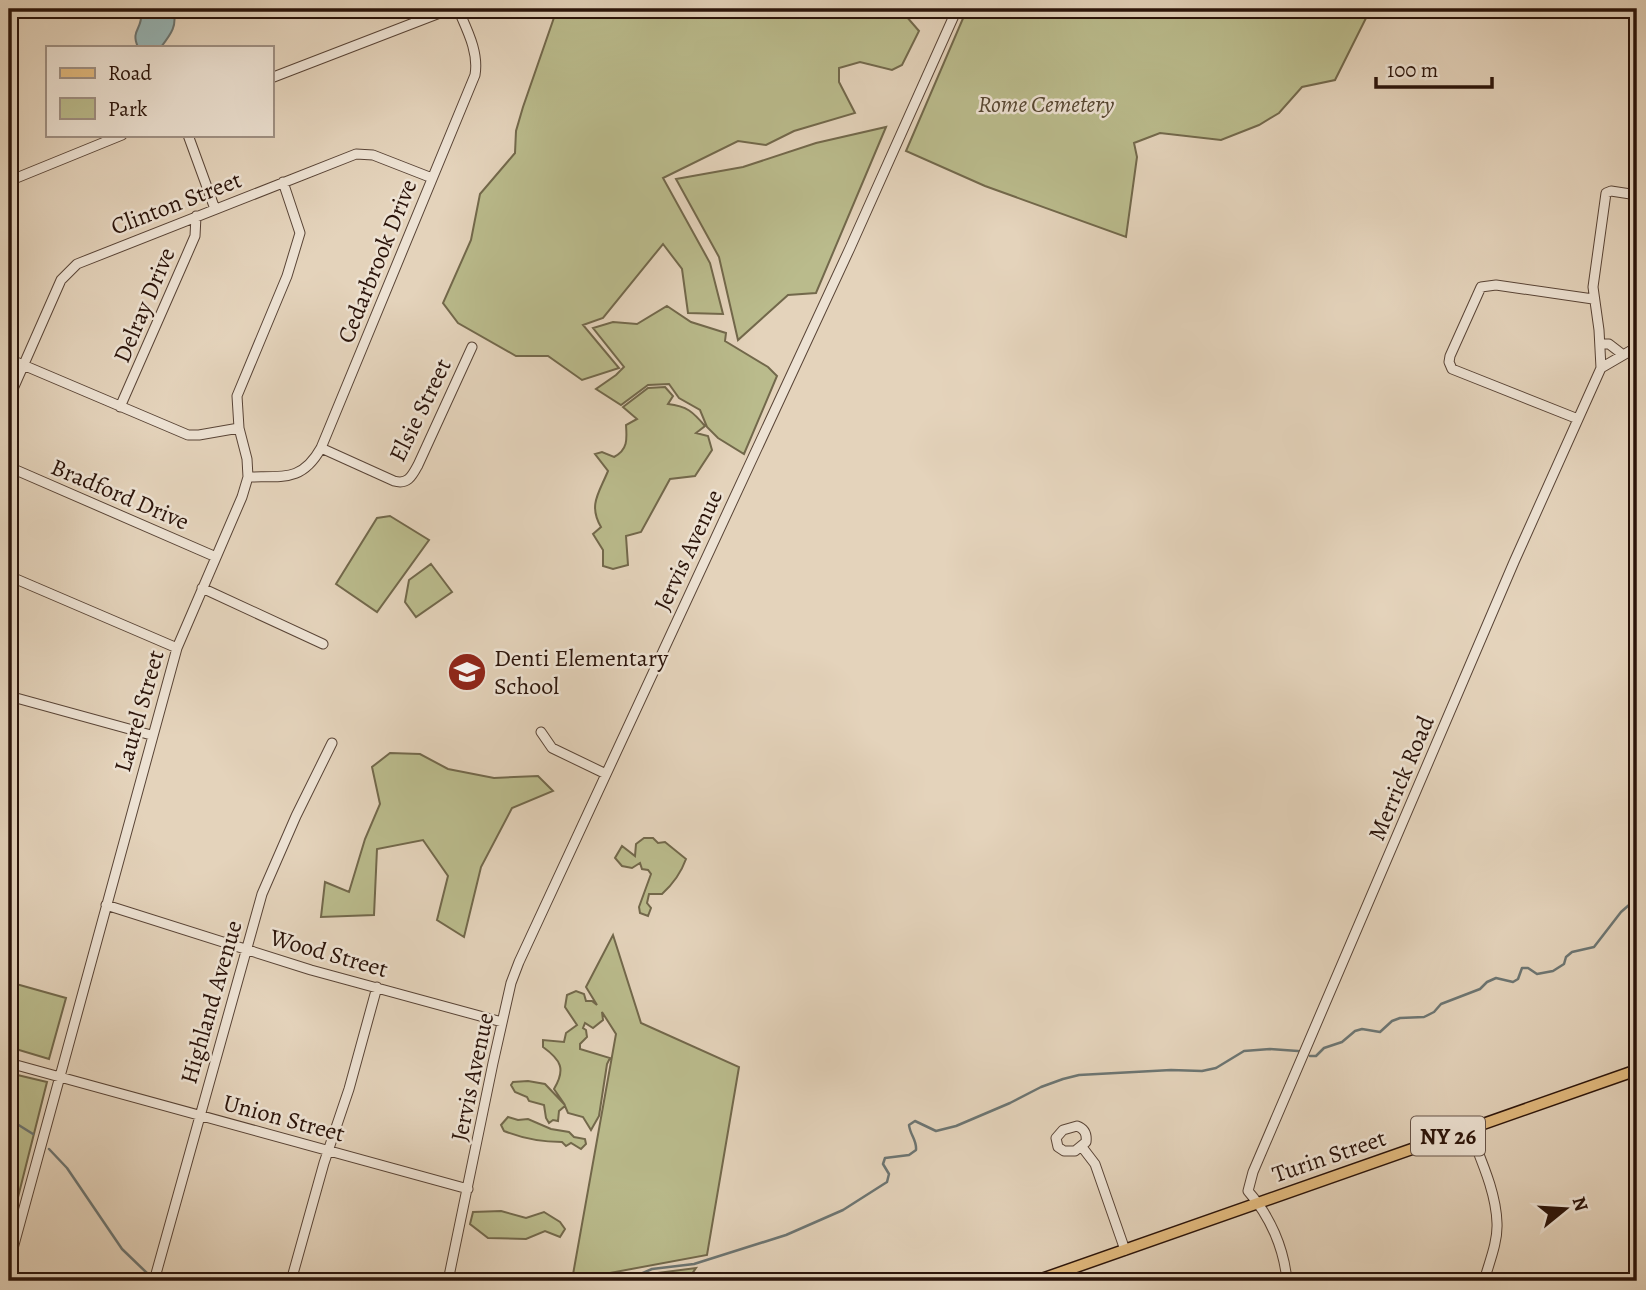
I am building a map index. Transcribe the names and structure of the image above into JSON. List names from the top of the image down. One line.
{"streets":{"main road":["NY 26","Turin Street"],"street":["Clinton Street","Cedarbrook Drive","Delray Drive","Elsie Street","Bradford Drive","Jervis Avenue","Laurel Street","Merrick Road","Wood Street","Highland Avenue","Union Street"]},"crossings":[["Clinton Street","Cedarbrook Drive"],["Clinton Street","Delray Drive"],["Clinton Street","Laurel Street"],["Cedarbrook Drive","Elsie Street"],["Cedarbrook Drive","Laurel Street"],["Bradford Drive","Laurel Street"],["Jervis Avenue","Wood Street"],["Jervis Avenue","Union Street"],["Laurel Street","Wood Street"],["Laurel Street","Union Street"],["Merrick Road","Turin Street"],["Wood Street","Highland Avenue"],["Highland Avenue","Union Street"]],"parks":["Rome Cemetery"],"places":{"school or university":["Denti Elementary School"]},"legend":["Road","Park"],"scale_bar":"100 m","north":"right"}
